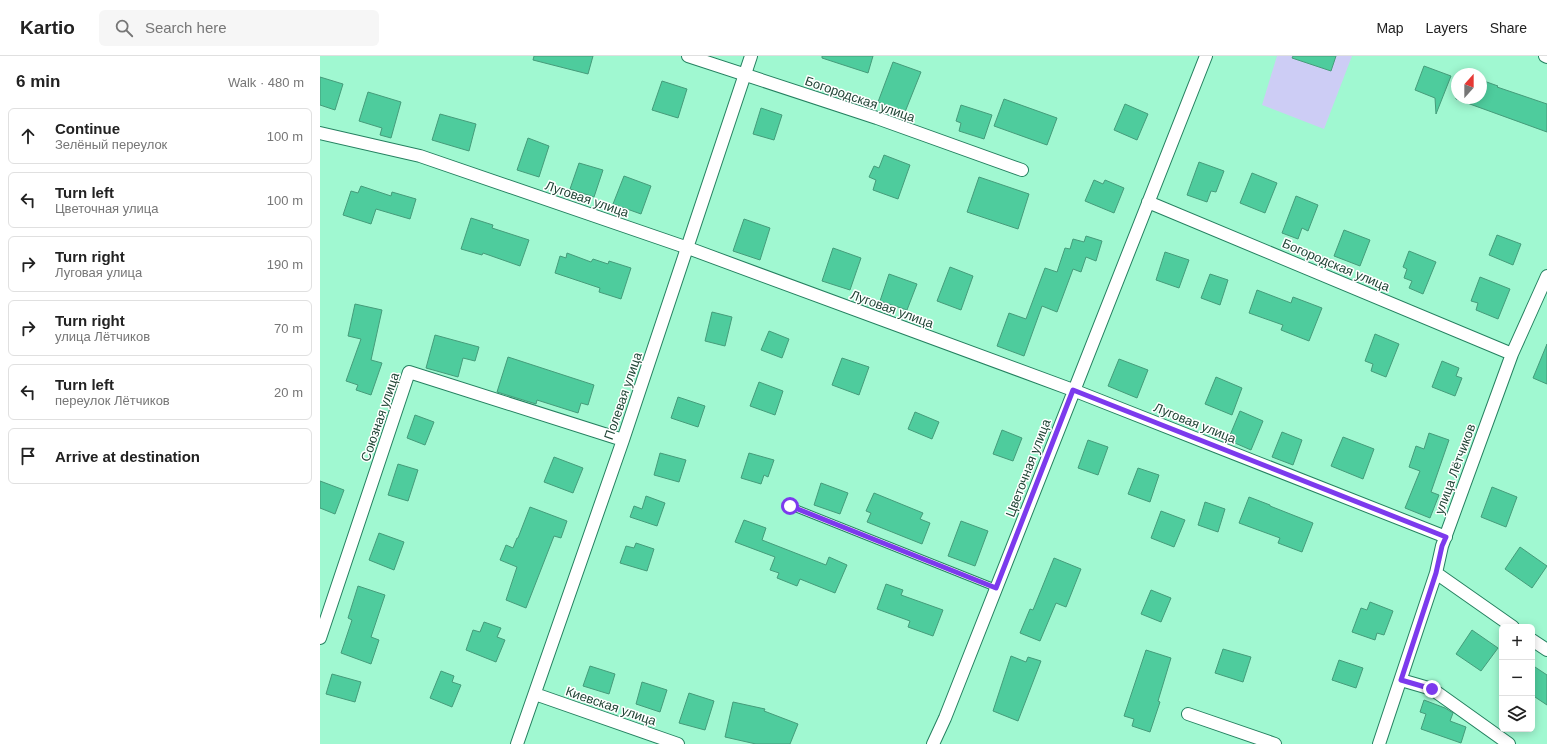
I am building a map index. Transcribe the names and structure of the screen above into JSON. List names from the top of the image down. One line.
{"streets":{"street":["Богородская улица","Луговая улица","Полевая улица","Союзная улица","Цветочная улица","улица Лётчиков","Киевская улица"]},"crossings":[["Богородская улица","Полевая улица"],["Богородская улица","Цветочная улица"],["Богородская улица","улица Лётчиков"],["Луговая улица","Полевая улица"],["Луговая улица","Цветочная улица"],["Луговая улица","улица Лётчиков"],["Полевая улица","Союзная улица"],["Полевая улица","Киевская улица"]],"north":"top","page":{"header":"Kartio","search":"Search here","nav":["Map","Layers","Share"],"heading":["6 min","Walk · 480 m"],"list":[["Continue","Зелёный переулок","100 m"],["Turn left","Цветочная улица","100 m"],["Turn right","Луговая улица","190 m"],["Turn right","улица Лётчиков","70 m"],["Turn left","переулок Лётчиков","20 m"],"Arrive at destination"],"map_buttons":["+","−"]}}
